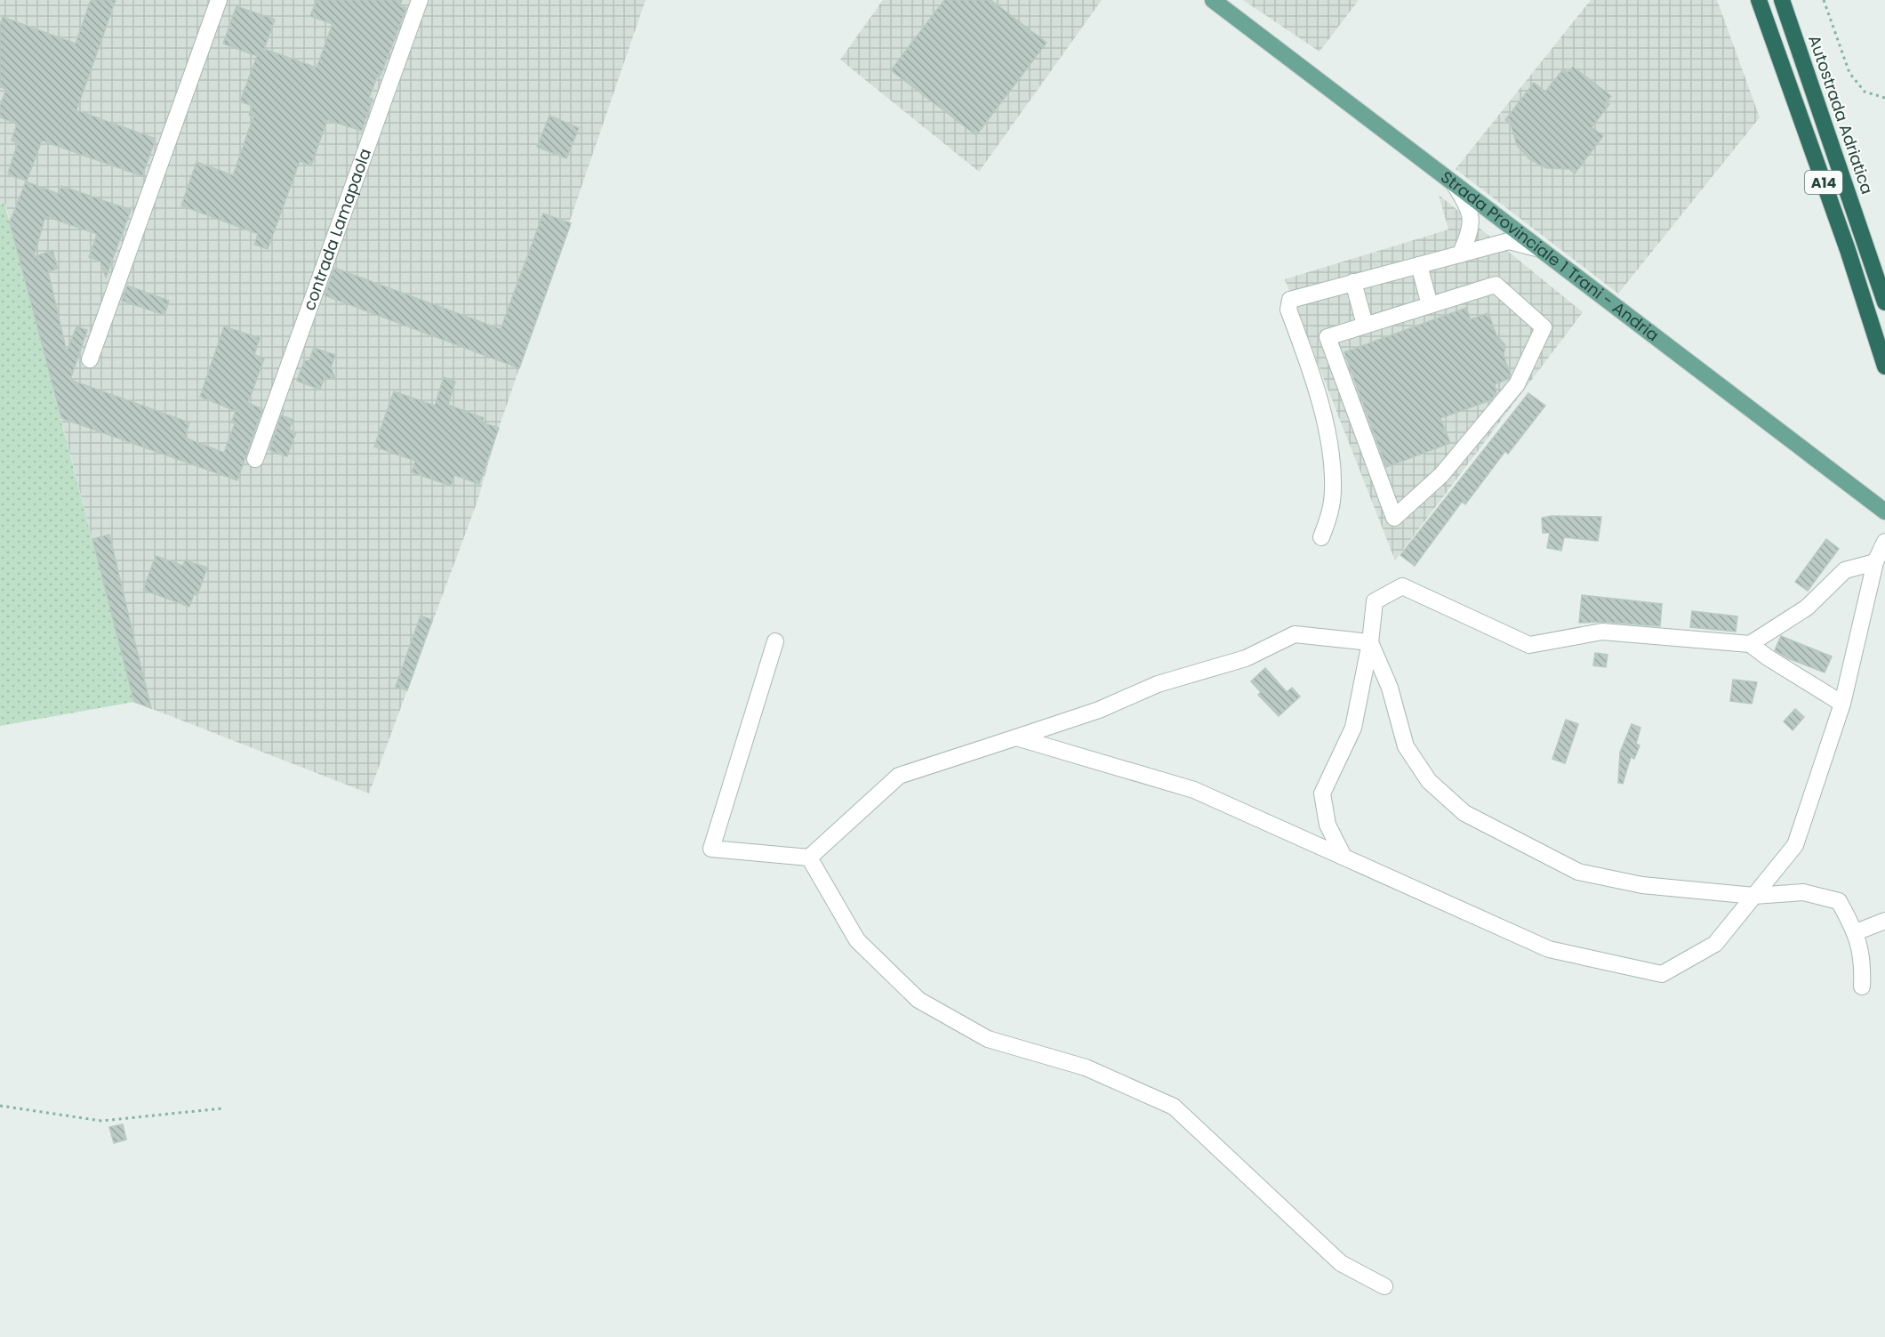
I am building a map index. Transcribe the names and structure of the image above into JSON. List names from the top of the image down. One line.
{"streets":{"highway":["Autostrada Adriatica","A14"],"main road":["Strada Provinciale 1 Trani - Andria"],"street":["contrada Lamapaola"]}}
